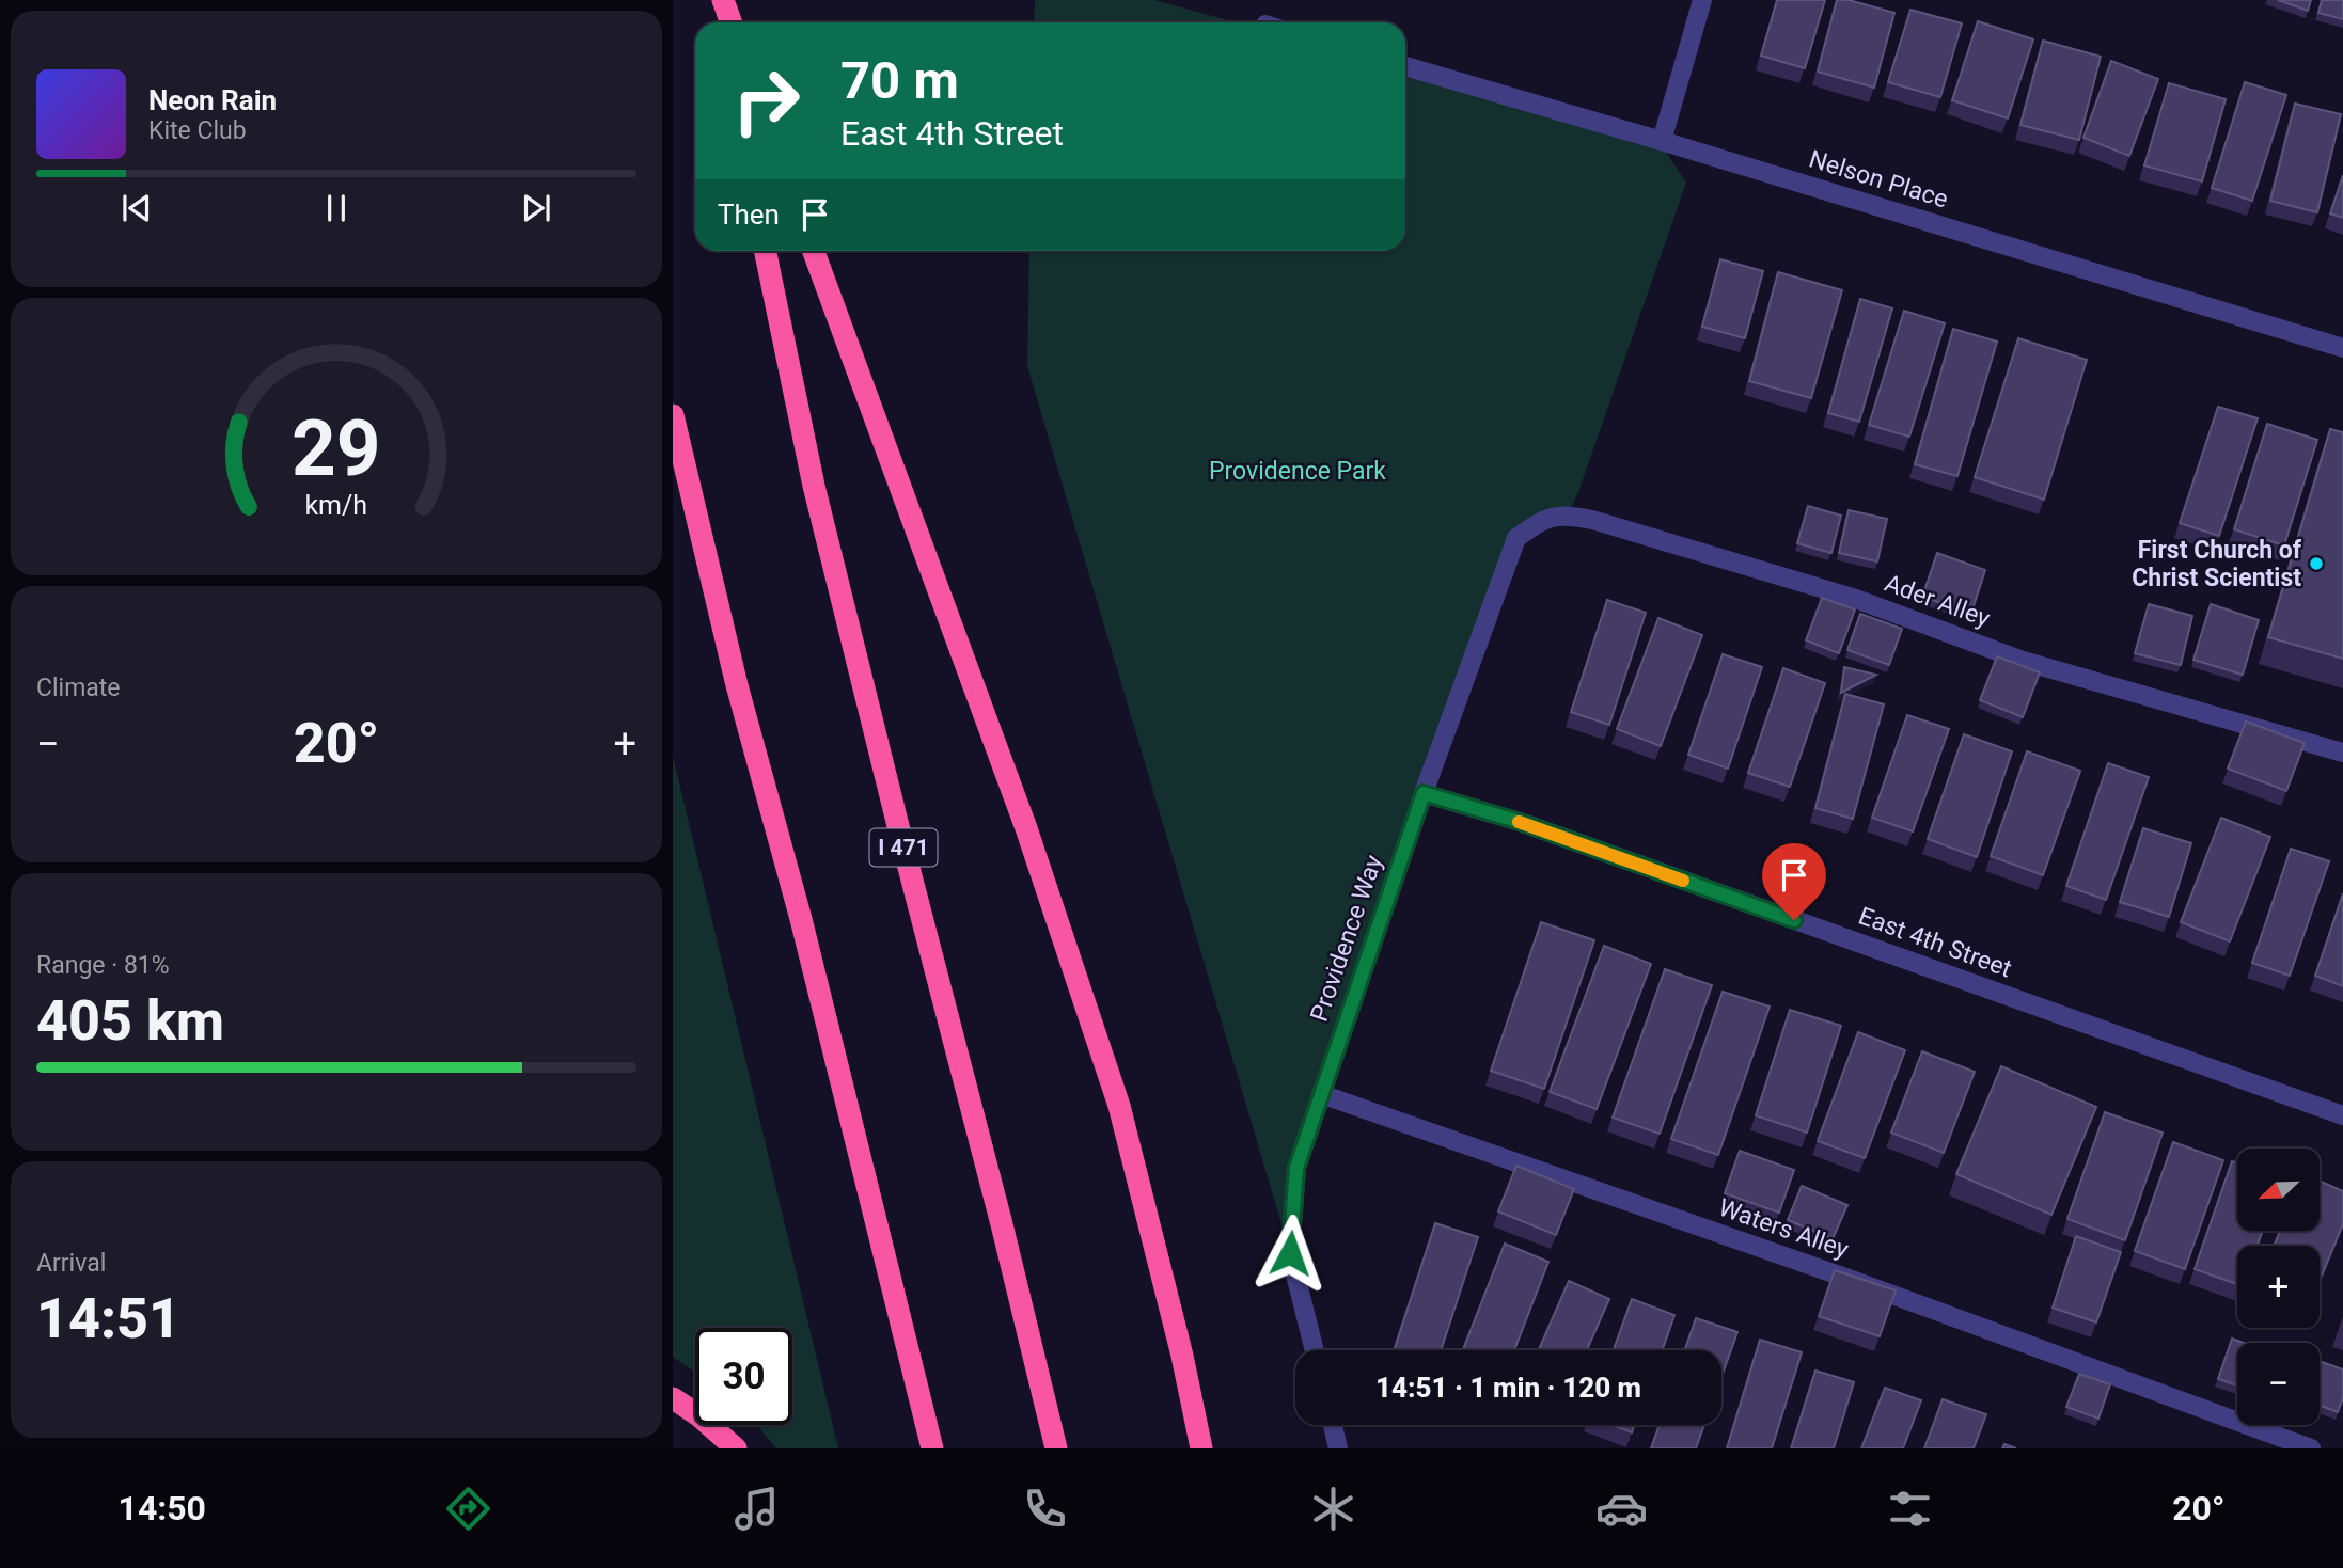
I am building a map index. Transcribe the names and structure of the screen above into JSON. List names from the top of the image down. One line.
{"streets":{"highway":["I 471"],"street":["Nelson Place","Ader Alley","Providence Way","East 4th Street","Waters Alley"]},"crossings":[["Ader Alley","Providence Way"],["Providence Way","East 4th Street"],["Providence Way","Waters Alley"]],"parks":["Providence Park"],"places":["First Church of Christ Scientist"],"north":"bottom left","page":{"turn":["70 m","East 4th Street"],"song":["Neon Rain","Kite Club"],"then":"Then","tile":["Climate",["Range · 81%","405 km"],["Arrival","14:51"]],"heat":["−","20°","+"],"map_buttons":["+","−"],"limit":"30","trip":"14:51 · 1 min · 120 m","tabs":["14:50","20°"],"gauge":["29","km/h"]}}
